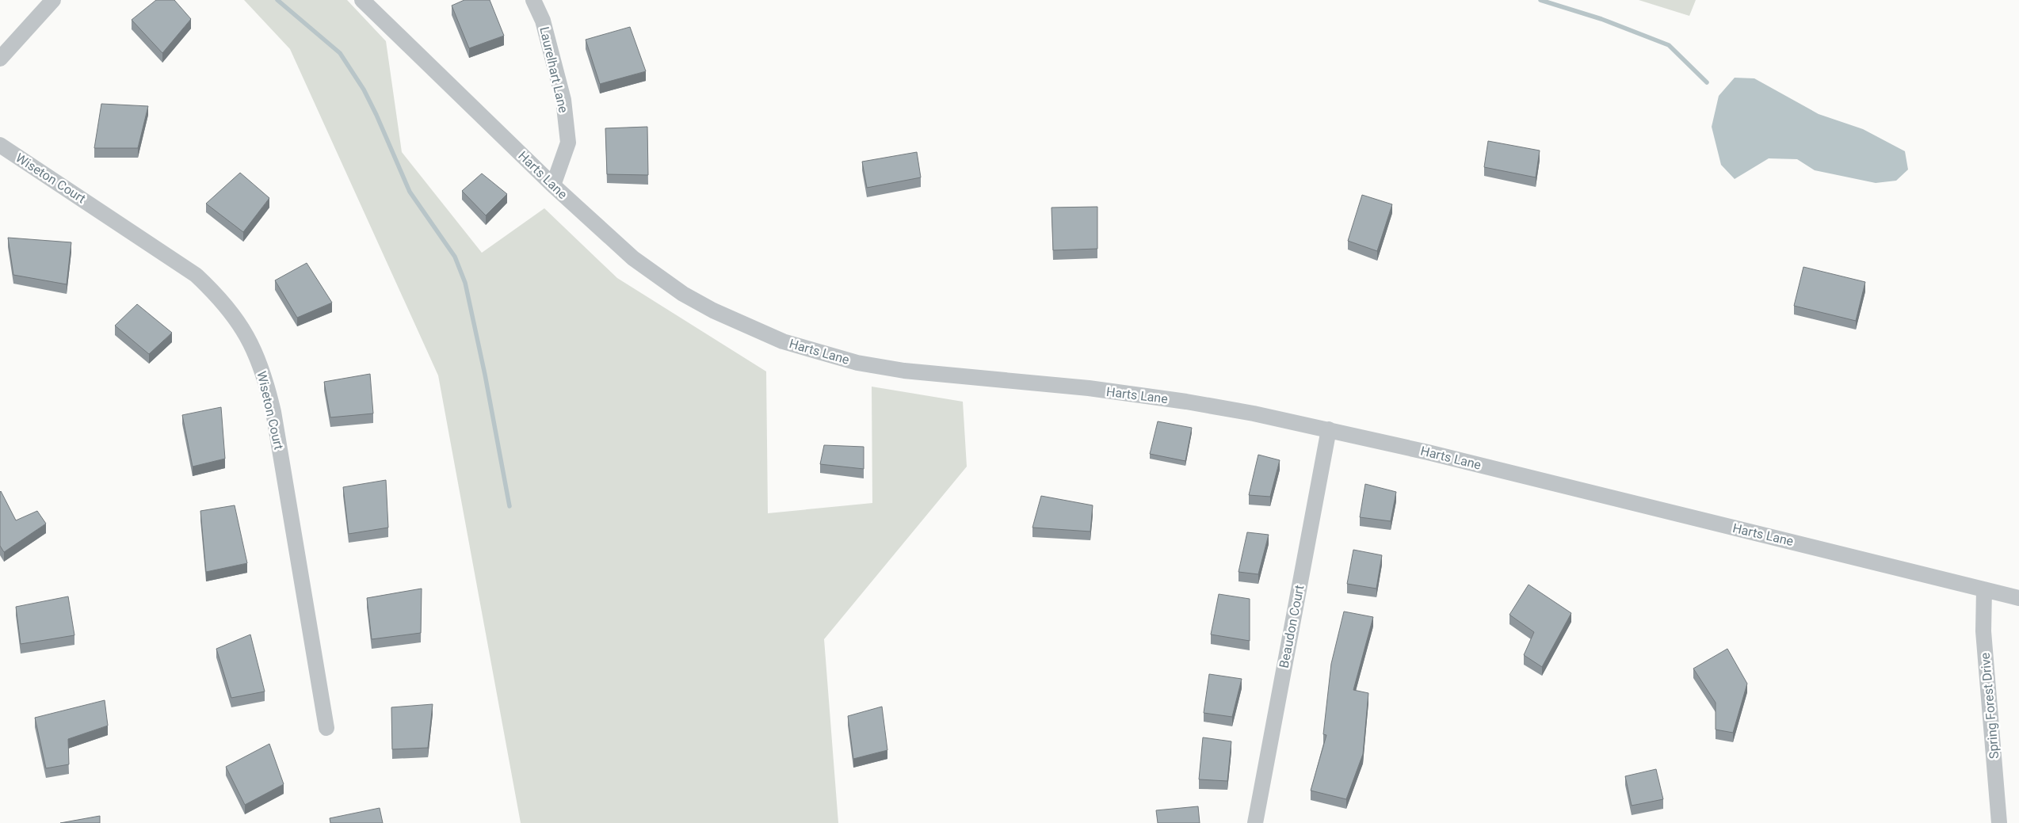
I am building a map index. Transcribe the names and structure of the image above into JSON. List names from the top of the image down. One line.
{"streets":{"street":["Laurelhart Lane","Harts Lane","Wiseton Court","Beaudon Court","Spring Forest Drive"]},"crossings":[["Laurelhart Lane","Harts Lane"],["Harts Lane","Beaudon Court"],["Harts Lane","Spring Forest Drive"]]}
